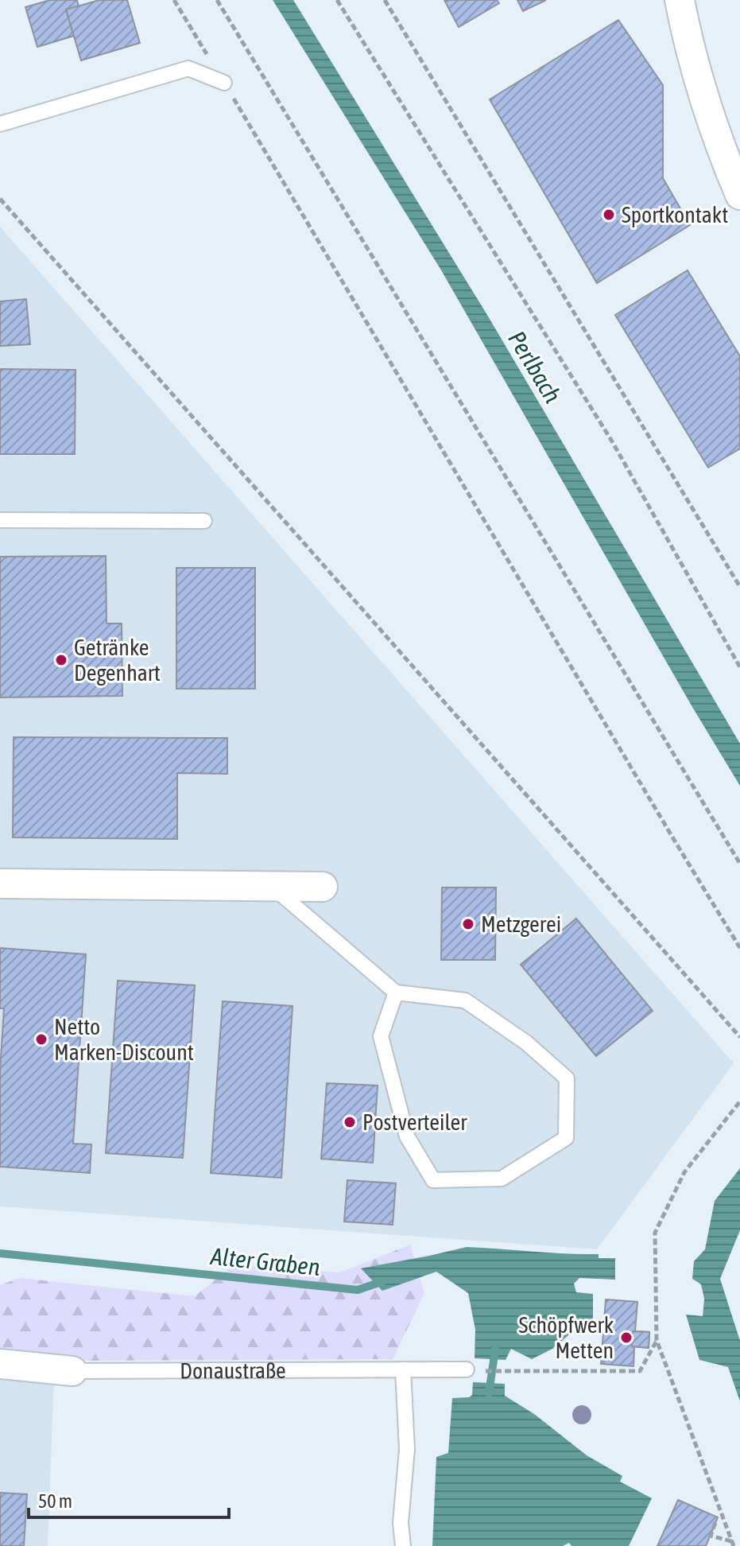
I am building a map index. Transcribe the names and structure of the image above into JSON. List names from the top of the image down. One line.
{"streets":{"street":["Donaustraße"]},"water":["Perlbach","Alter Graben"],"places":["Sportkontakt","Getränke Degenhart","Metzgerei","Netto Marken-Discount","Postverteiler","Schöpfwerk Metten"],"scale_bar":"50 m"}
